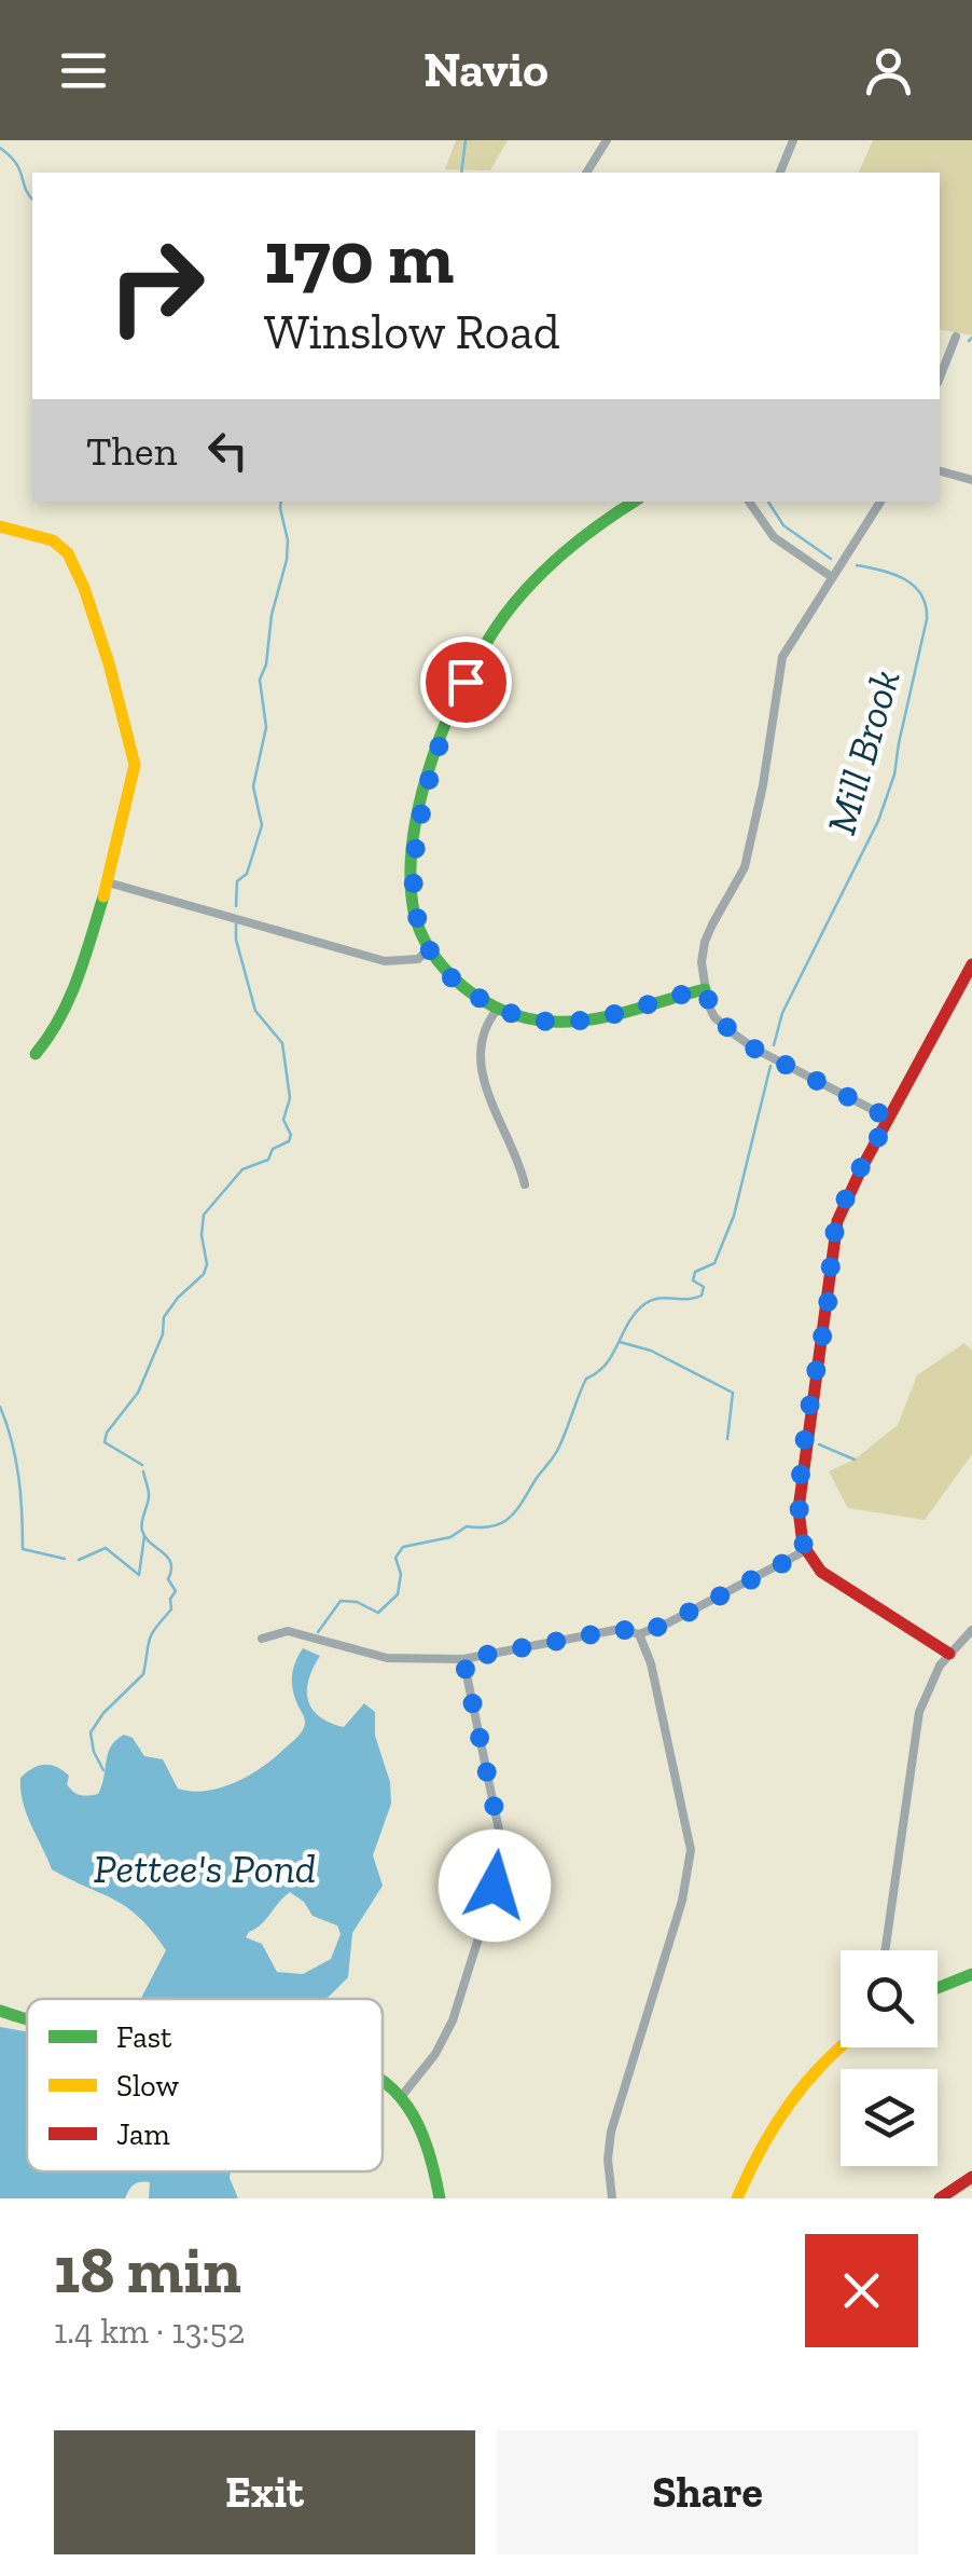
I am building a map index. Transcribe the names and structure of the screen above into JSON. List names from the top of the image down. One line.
{"water":["Mill Brook","Pettee's Pond"],"legend":["Fast","Slow","Jam"],"page":{"header":"Navio","turn":["170 m","Winslow Road"],"then":"Then","heading":["18 min","1.4 km · 13:52"],"buttons":["Exit","Share"]}}
